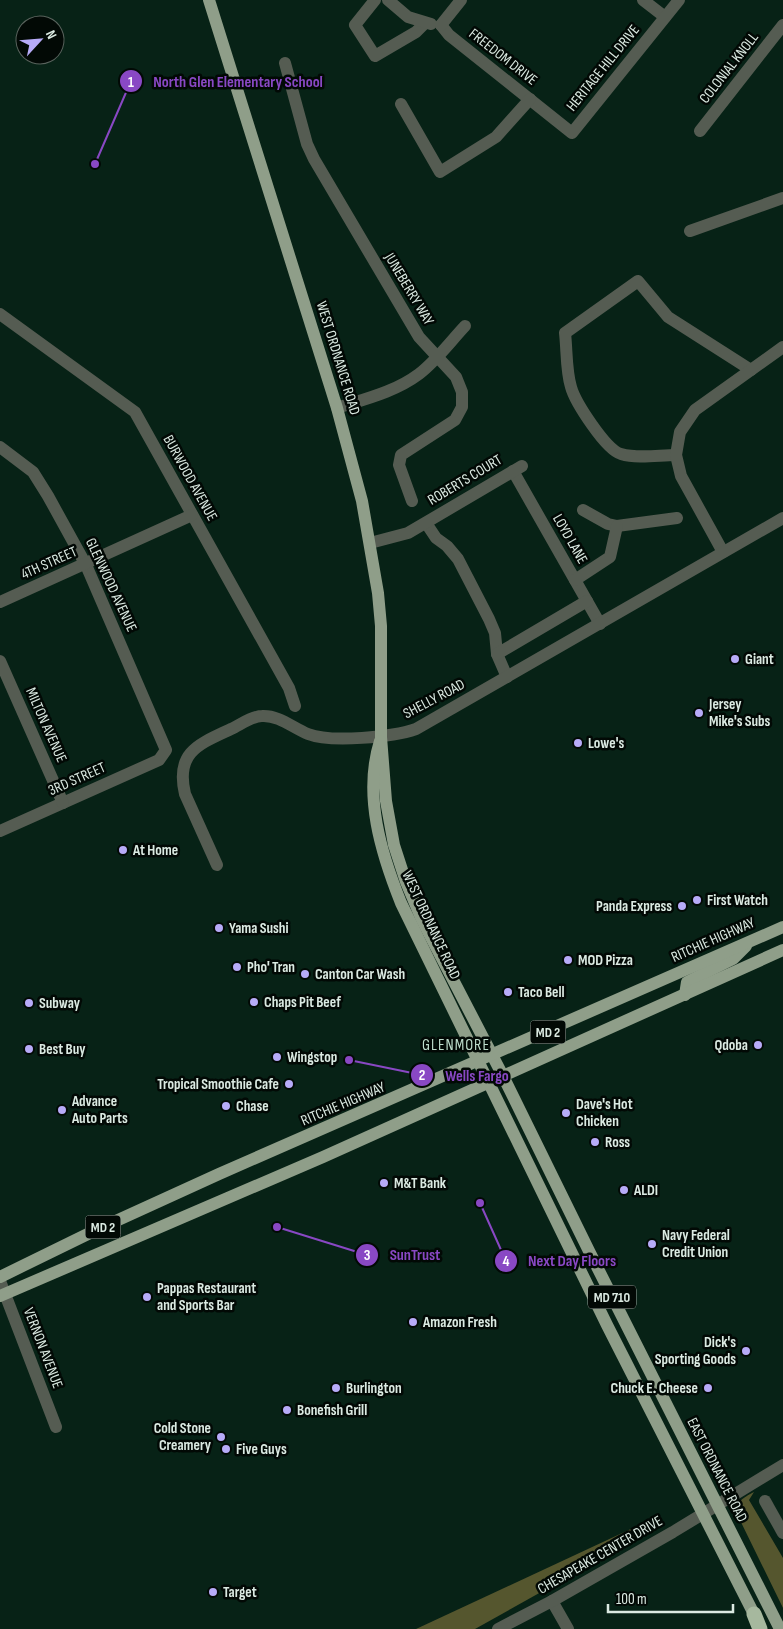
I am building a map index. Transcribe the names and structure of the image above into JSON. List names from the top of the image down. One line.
{"streets":{"main road":["WEST ORDNANCE ROAD","RITCHIE HIGHWAY","MD 2","MD 710","EAST ORDNANCE ROAD"],"street":["FREEDOM DRIVE","HERITAGE HILL DRIVE","COLONIAL KNOLL","JUNEBERRY WAY","BURWOOD AVENUE","ROBERTS COURT","LOYD LANE","4TH STREET","GLENWOOD AVENUE","SHELLY ROAD","MILTON AVENUE","3RD STREET","VERNON AVENUE","CHESAPEAKE CENTER DRIVE"]},"crossings":[["FREEDOM DRIVE","HERITAGE HILL DRIVE"],["WEST ORDNANCE ROAD","ROBERTS COURT"],["WEST ORDNANCE ROAD","SHELLY ROAD"],["WEST ORDNANCE ROAD","RITCHIE HIGHWAY"],["WEST ORDNANCE ROAD","MD 710"],["WEST ORDNANCE ROAD","EAST ORDNANCE ROAD"],["BURWOOD AVENUE","4TH STREET"],["ROBERTS COURT","LOYD LANE"],["ROBERTS COURT","SHELLY ROAD"],["LOYD LANE","SHELLY ROAD"],["4TH STREET","GLENWOOD AVENUE"],["GLENWOOD AVENUE","3RD STREET"],["MILTON AVENUE","3RD STREET"],["RITCHIE HIGHWAY","MD 710"],["RITCHIE HIGHWAY","VERNON AVENUE"],["RITCHIE HIGHWAY","EAST ORDNANCE ROAD"],["MD 2","MD 710"],["MD 2","VERNON AVENUE"],["MD 2","EAST ORDNANCE ROAD"],["MD 710","CHESAPEAKE CENTER DRIVE"],["EAST ORDNANCE ROAD","CHESAPEAKE CENTER DRIVE"]],"districts":["GLENMORE"],"places":["North Glen Elementary School","Giant","Jersey Mike's Subs","Lowe's","At Home","First Watch","Panda Express","Yama Sushi","MOD Pizza","Pho' Tran","Canton Car Wash","Taco Bell","Chaps Pit Beef","Subway","Qdoba","Best Buy","Wingstop","Wells Fargo","Tropical Smoothie Cafe","Chase","Advance Auto Parts","Dave's Hot Chicken","Ross","M&T Bank","ALDI","Next Day Floors","SunTrust","Navy Federal Credit Union","Pappas Restaurant and Sports Bar","Amazon Fresh","Dick's Sporting Goods","Burlington","Chuck E. Cheese","Bonefish Grill","Cold Stone Creamery","Five Guys","Target"],"scale_bar":"100 m","north":"top right"}
